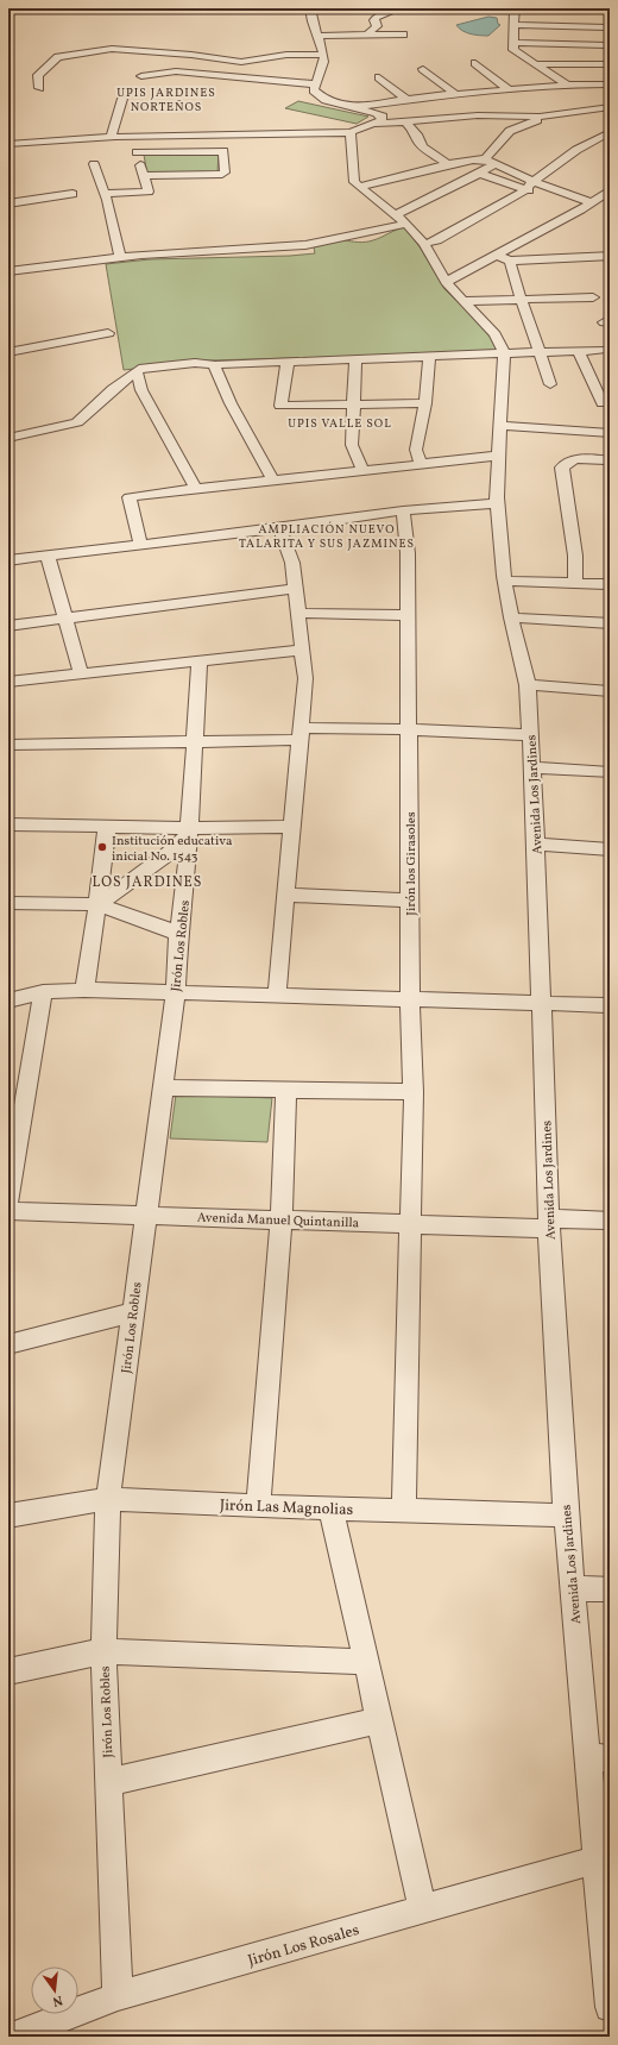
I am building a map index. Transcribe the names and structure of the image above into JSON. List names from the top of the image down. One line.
{"streets":{"street":["Avenida Los Jardines","Jirón los Girasoles","Jirón Los Robles","Avenida Manuel Quintanilla","Jirón Las Magnolias","Jirón Los Rosales"]},"crossings":[["Avenida Los Jardines","Avenida Manuel Quintanilla"],["Avenida Los Jardines","Jirón Las Magnolias"],["Avenida Los Jardines","Jirón Los Rosales"],["Jirón los Girasoles","Avenida Manuel Quintanilla"],["Jirón los Girasoles","Jirón Las Magnolias"],["Jirón Los Robles","Avenida Manuel Quintanilla"],["Jirón Los Robles","Jirón Las Magnolias"],["Jirón Los Robles","Jirón Los Rosales"]],"districts":["UPIS JARDINES NORTEÑOS","UPIS VALLE SOL","AMPLIACIÓN NUEVO TALARITA Y SUS JAZMINES","LOS JARDINES"],"places":["Institución educativa inicial No. 1543"],"north":"bottom"}
